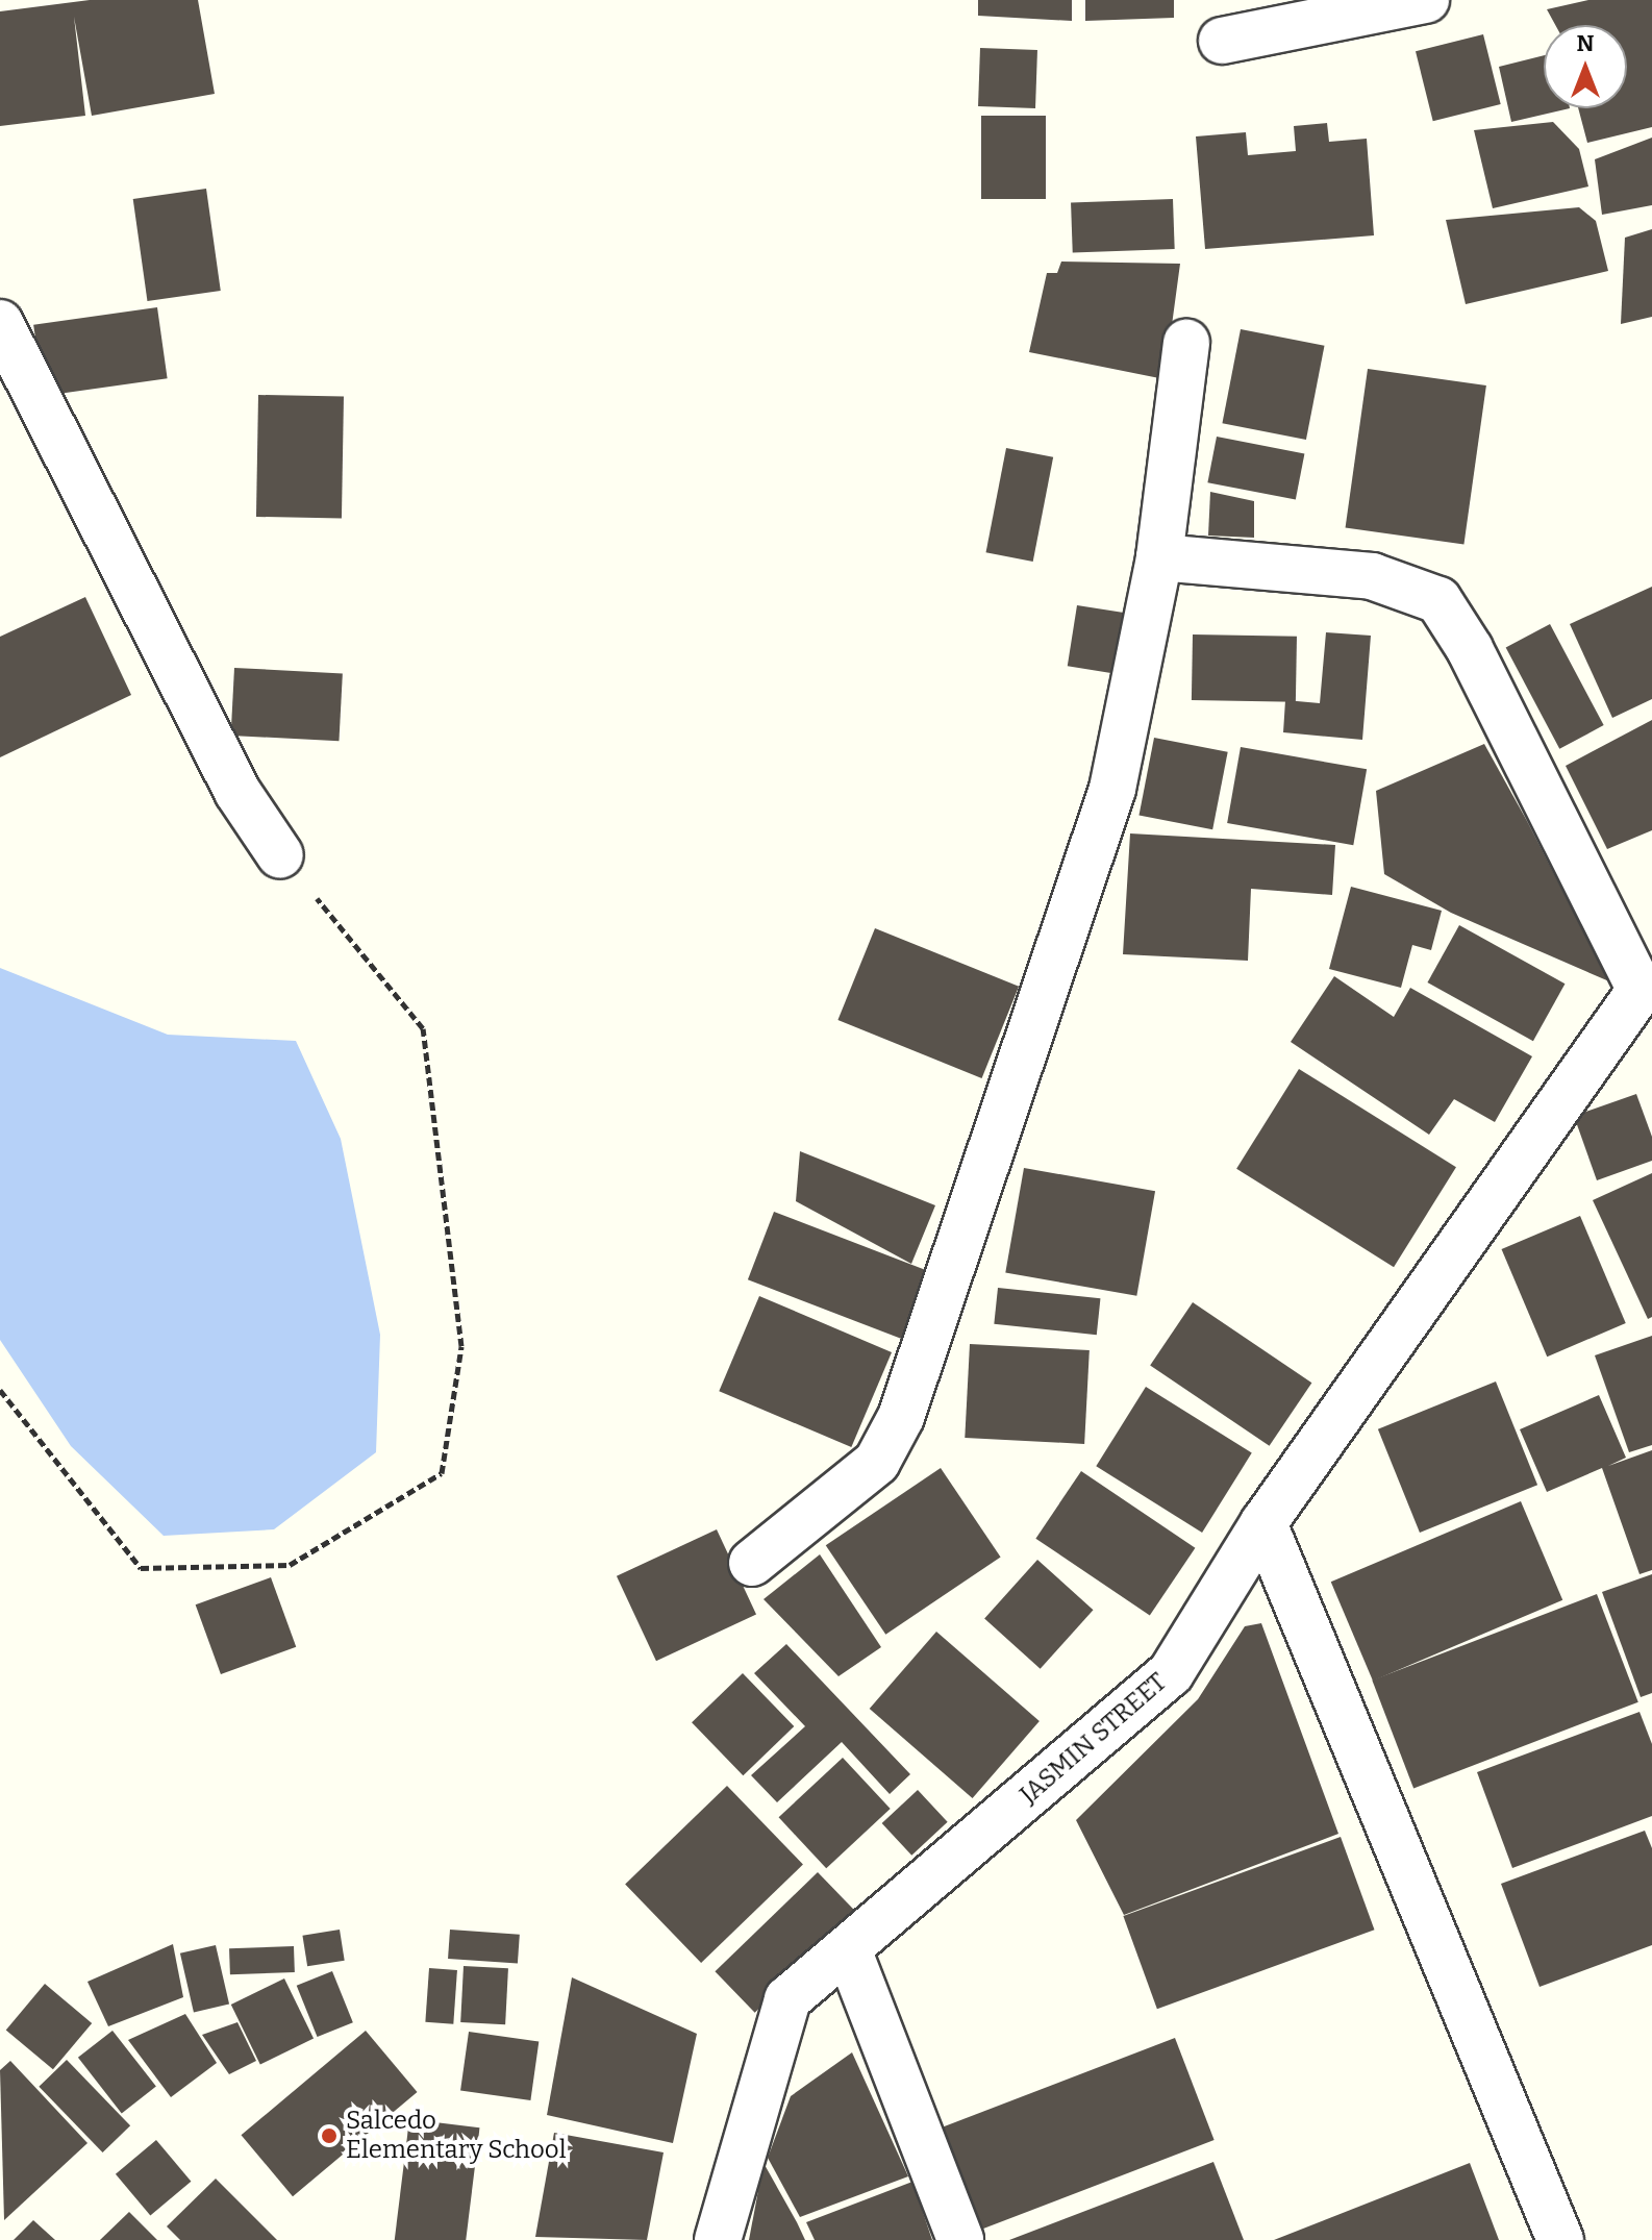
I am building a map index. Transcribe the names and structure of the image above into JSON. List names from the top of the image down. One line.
{"streets":{"street":["JASMIN STREET"]},"places":["Salcedo Elementary School"],"north":"top"}
